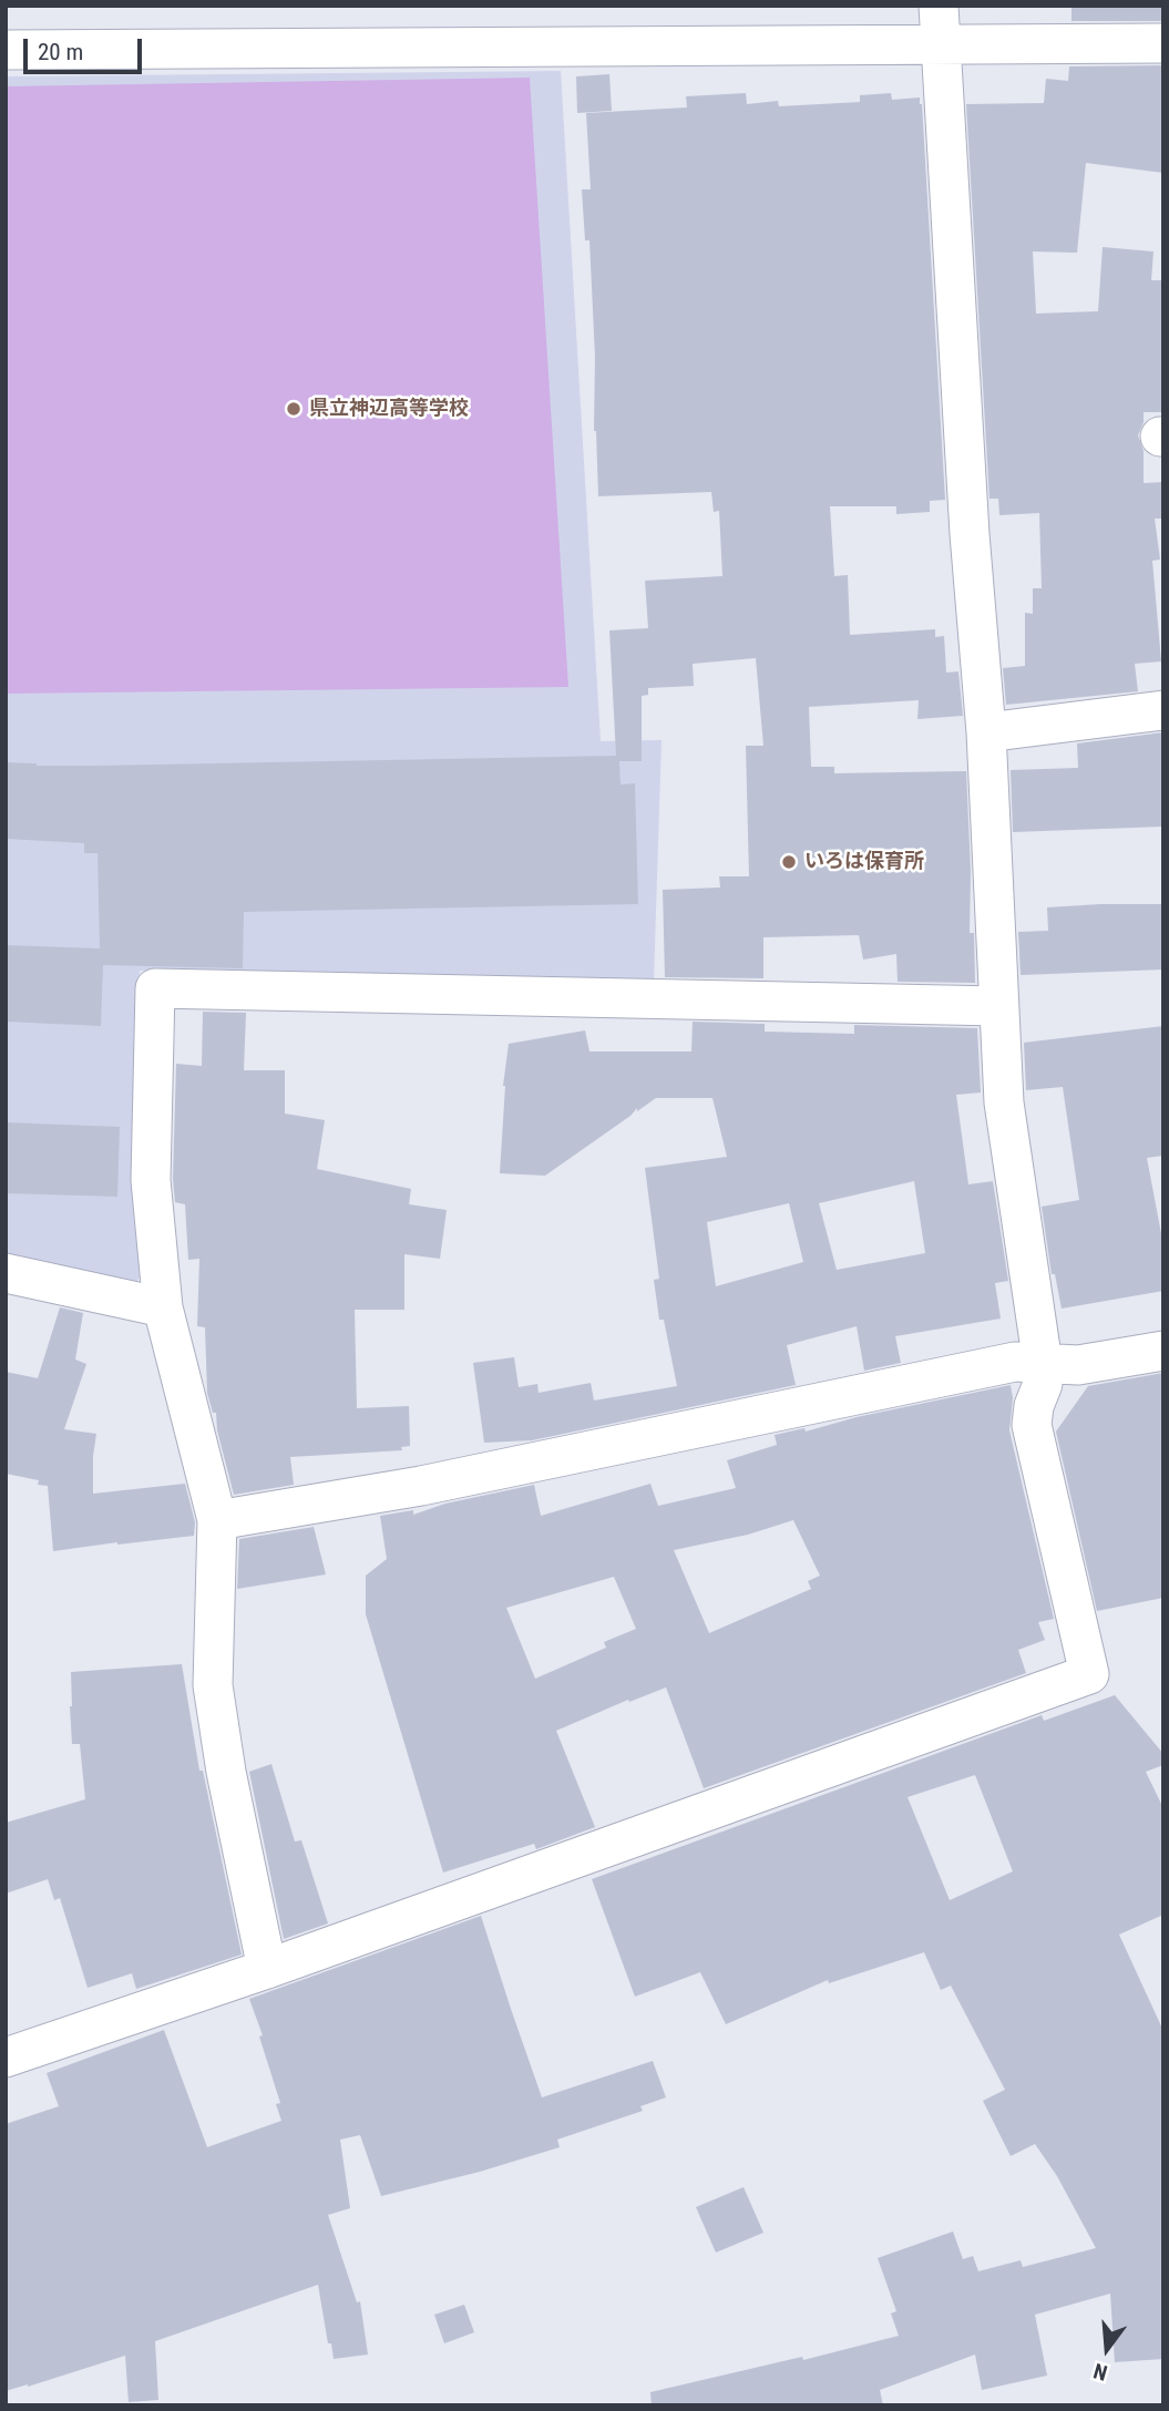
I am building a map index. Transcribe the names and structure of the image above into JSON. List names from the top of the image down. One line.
{"places":["県立神辺高等学校","いろは保育所"],"scale_bar":"20 m","north":"bottom"}
